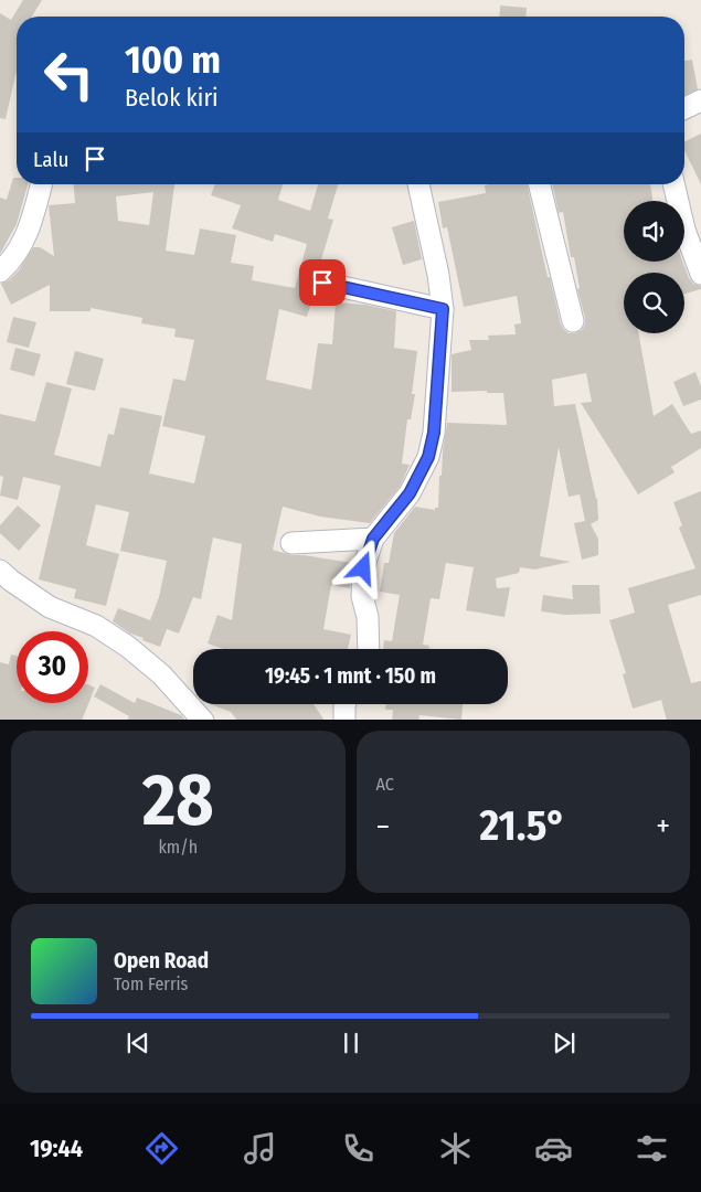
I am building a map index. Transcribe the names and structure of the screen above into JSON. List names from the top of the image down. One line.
{"page":{"turn":["100 m","Belok kiri"],"then":"Lalu","limit":"30","trip":"19:45 · 1 mnt · 150 m","tile":[["28","km/h"],"AC"],"heat":["−","21.5°","+"],"song":["Open Road","Tom Ferris"],"tabs":"19:44"}}
